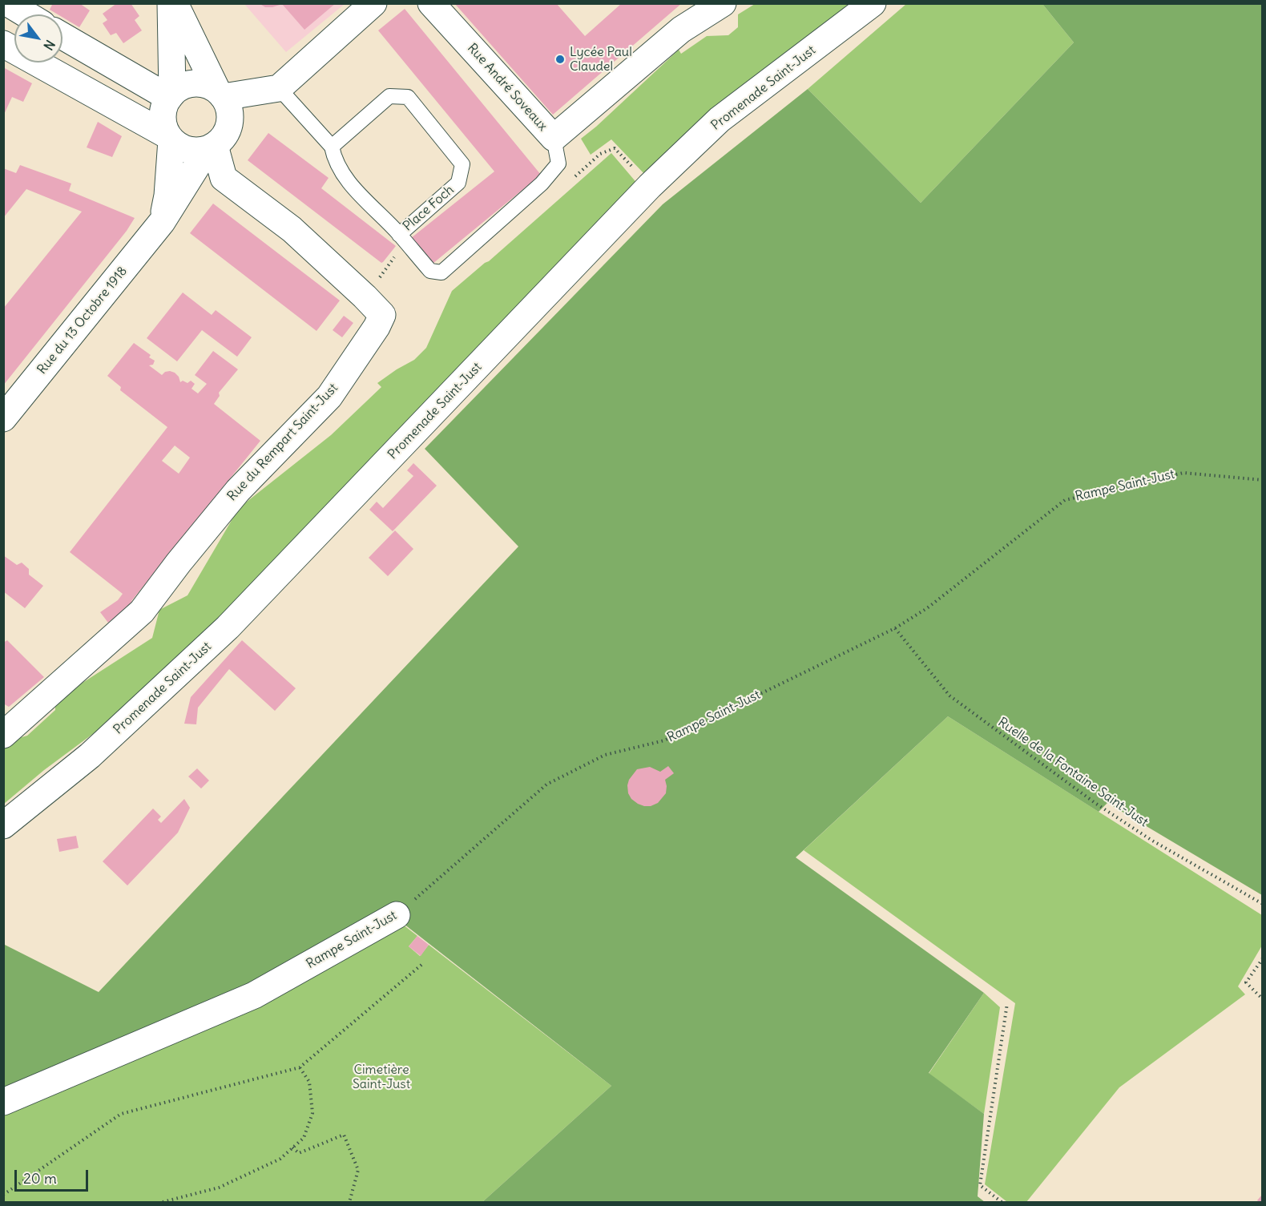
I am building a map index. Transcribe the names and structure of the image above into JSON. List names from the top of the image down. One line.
{"streets":{"street":["Rue André Soveaux","Promenade Saint-Just","Rue du 13 Octobre 1918","Rue du Rempart Saint-Just","Rampe Saint-Just"],"lane":["Place Foch"],"path":["Ruelle de la Fontaine Saint-Just"]},"crossings":[["Rue du 13 Octobre 1918","Rue du Rempart Saint-Just"],["Rampe Saint-Just","Ruelle de la Fontaine Saint-Just"]],"parks":["Cimetière Saint-Just"],"places":["Lycée Paul Claudel"],"scale_bar":"20 m","north":"bottom right"}
